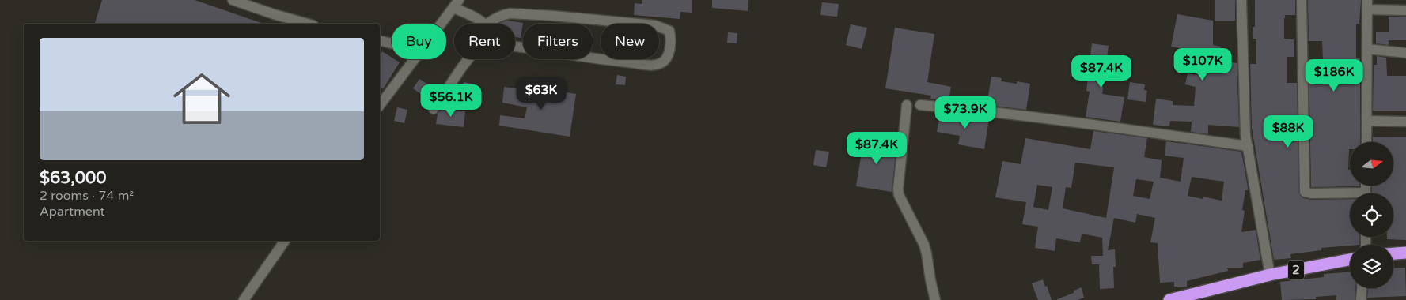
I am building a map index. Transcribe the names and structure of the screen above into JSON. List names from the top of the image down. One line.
{"streets":{"highway":["2"]},"north":"right","page":{"chip":["Buy","Rent","Filters","New"],"list":[{"name":"$63,000","note":"2 rooms · 74 m² · Apartment"}],"price":["$107K","$87.4K","$186K","$63K","$56.1K","$73.9K","$88K","$87.4K"]}}
